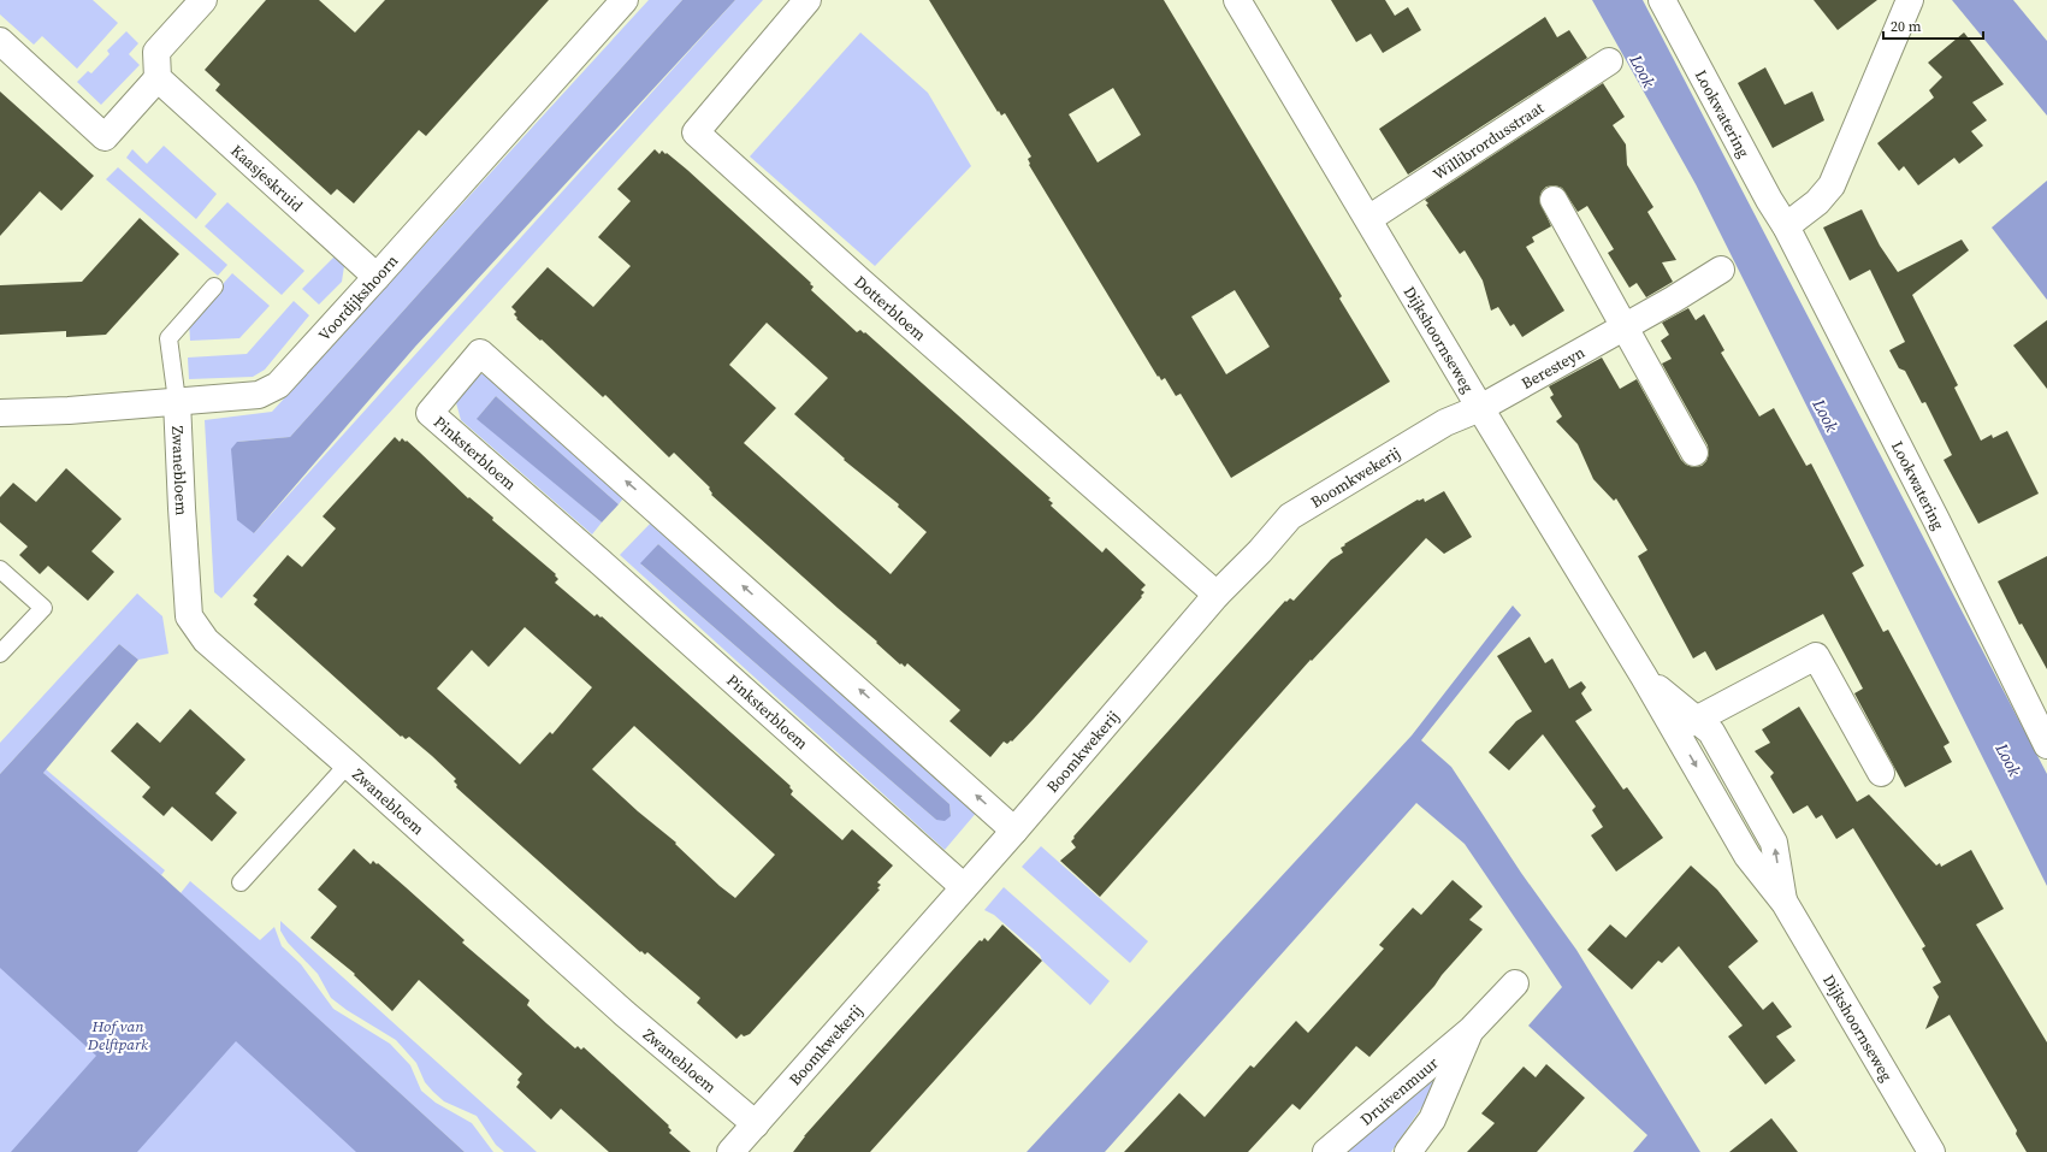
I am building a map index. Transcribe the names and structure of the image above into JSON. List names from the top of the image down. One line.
{"streets":{"street":["Lookwatering","Willibrordusstraat","Kaasjeskruid","Voordijkshoorn","Dotterbloem","Dijkshoornseweg","Beresteyn","Pinksterbloem","Zwanebloem","Boomkwekerij","Druivenmuur"]},"crossings":[["Willibrordusstraat","Dijkshoornseweg"],["Kaasjeskruid","Voordijkshoorn"],["Voordijkshoorn","Zwanebloem"],["Dotterbloem","Boomkwekerij"],["Dijkshoornseweg","Beresteyn"],["Dijkshoornseweg","Boomkwekerij"],["Beresteyn","Boomkwekerij"],["Pinksterbloem","Boomkwekerij"],["Zwanebloem","Boomkwekerij"]],"water":["Look"],"parks":["Hof van Delftpark"],"scale_bar":"20 m"}
